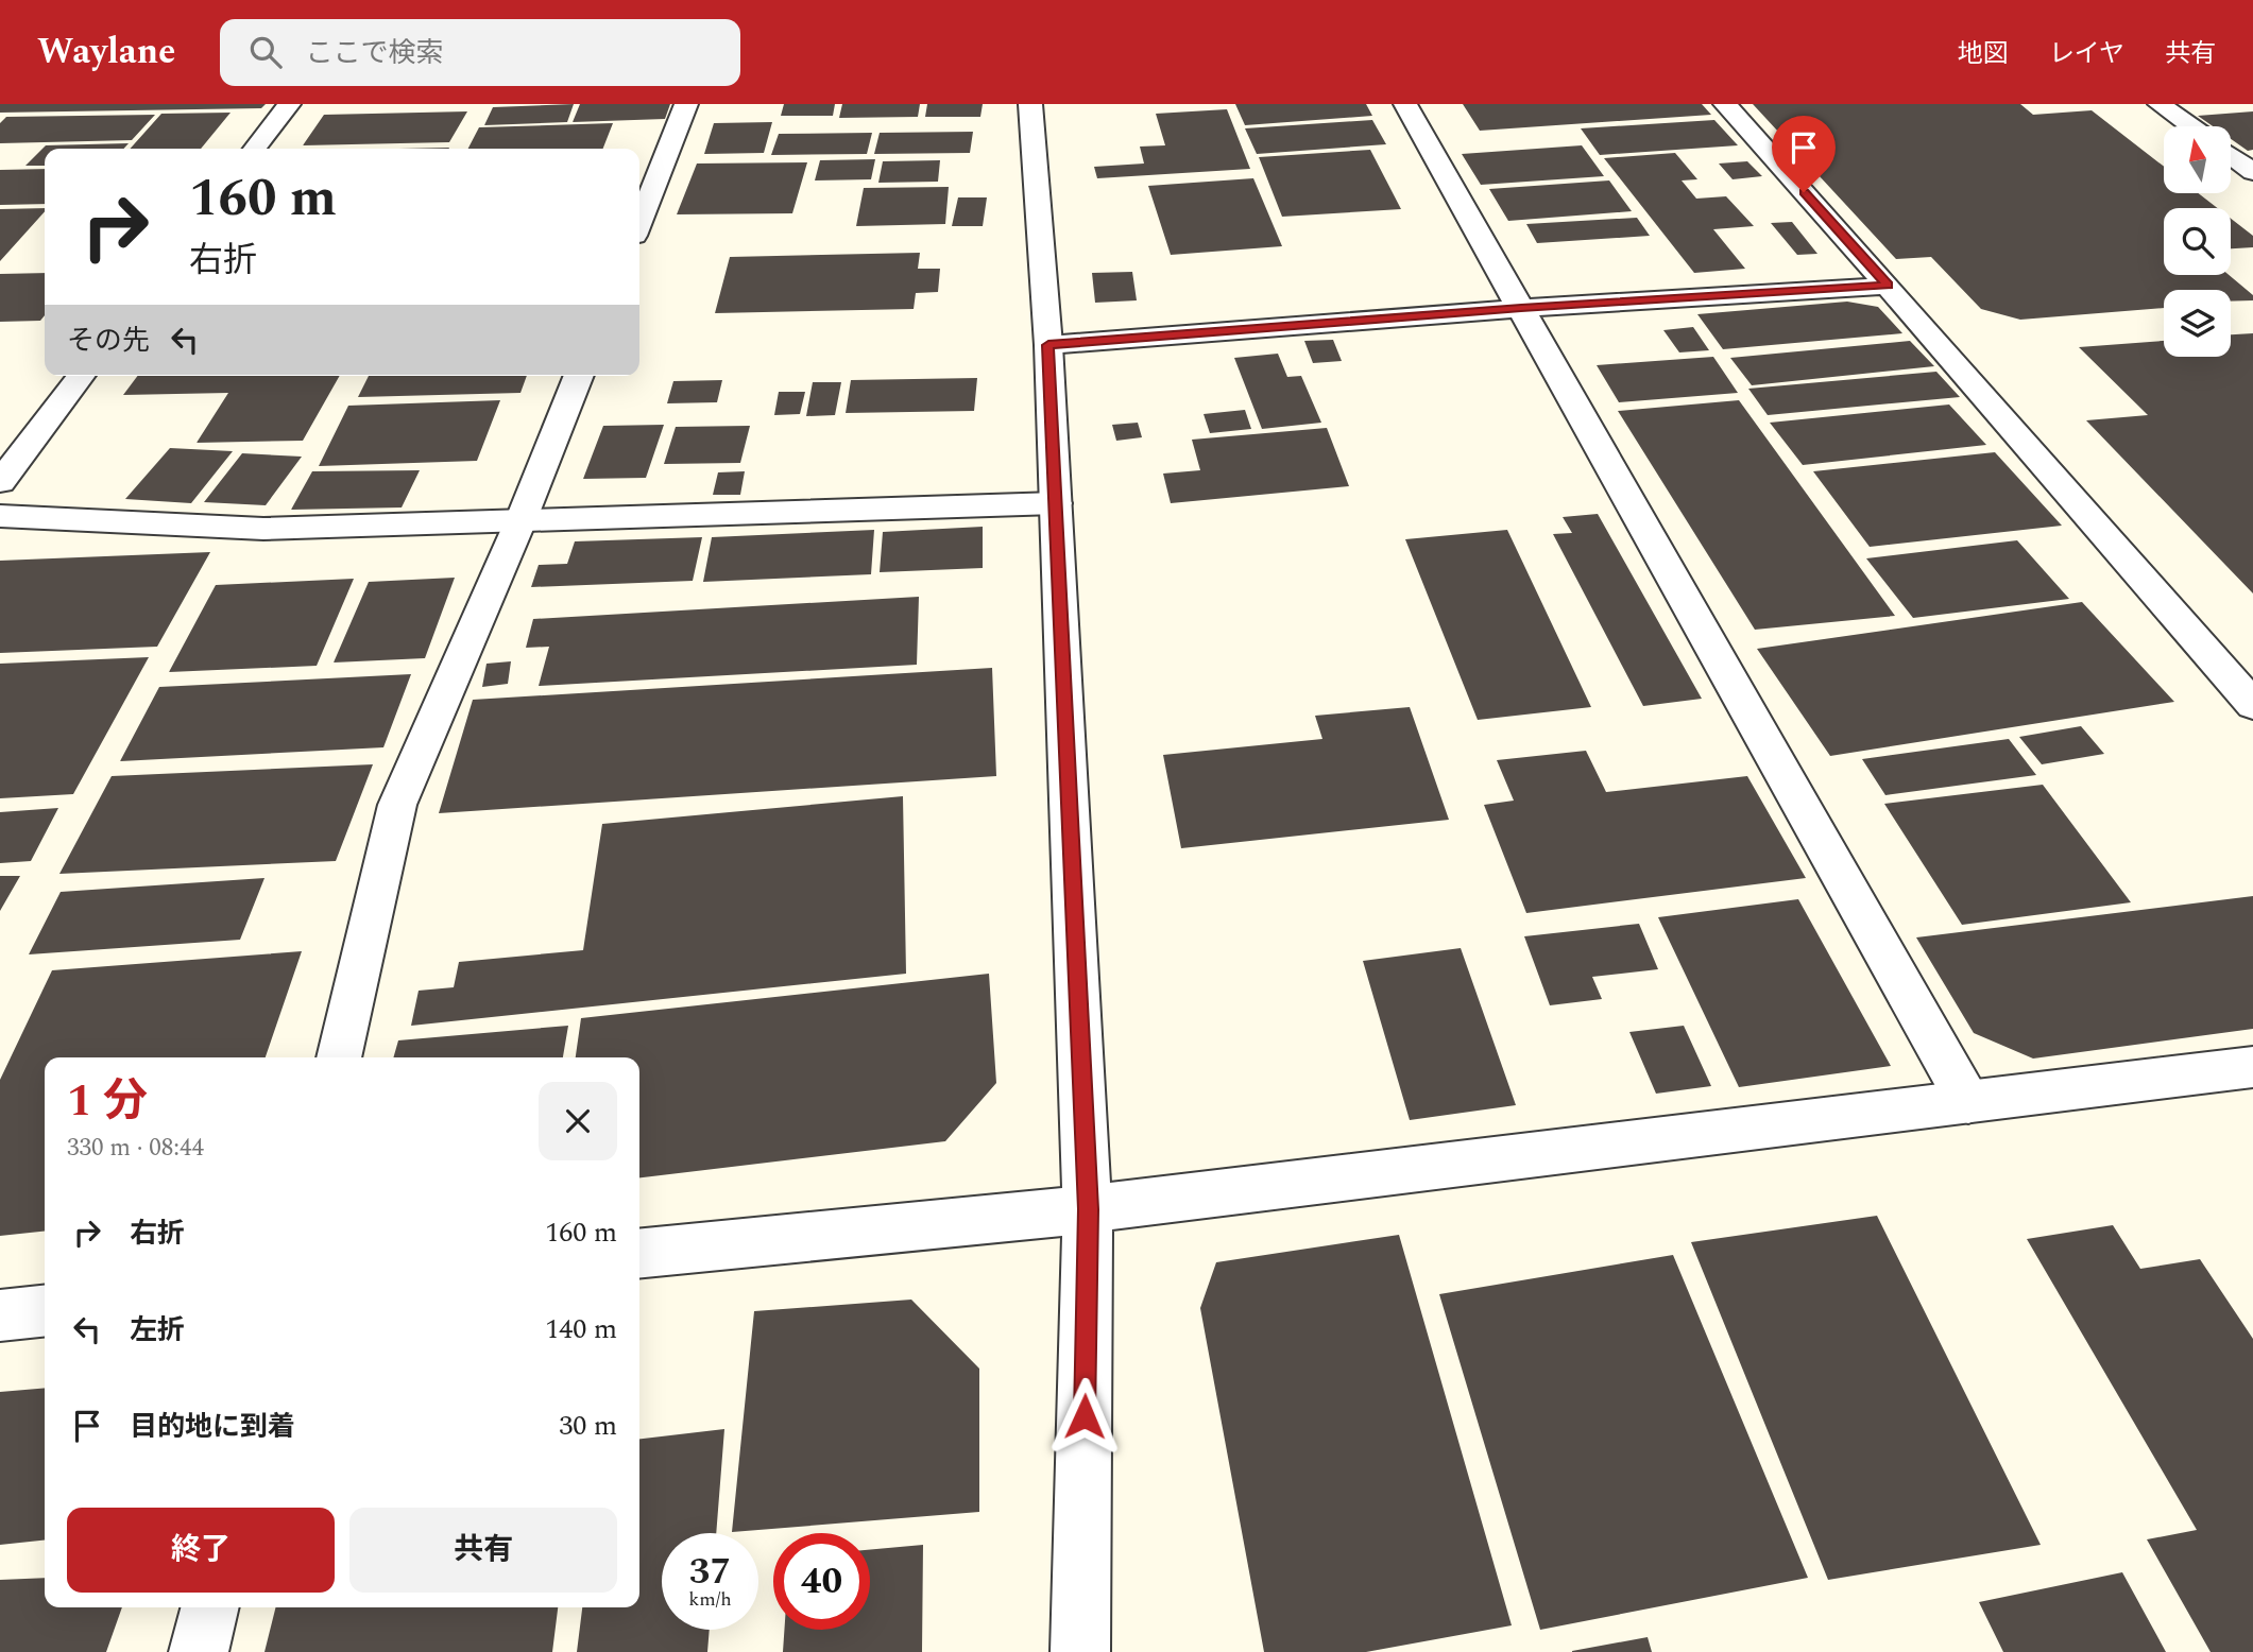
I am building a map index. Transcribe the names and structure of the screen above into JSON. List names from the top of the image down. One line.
{"north":"top","page":{"header":"Waylane","search":"ここで検索","nav":["地図","レイヤ","共有"],"turn":["160 m","右折"],"then":"その先","heading":["1 分","330 m · 08:44"],"list":[{"name":"右折","value":"160 m"},{"name":"左折","value":"140 m"},{"name":"目的地に到着","value":"30 m"}],"buttons":["終了","共有"],"speed":"37 km/h","limit":"40"}}
